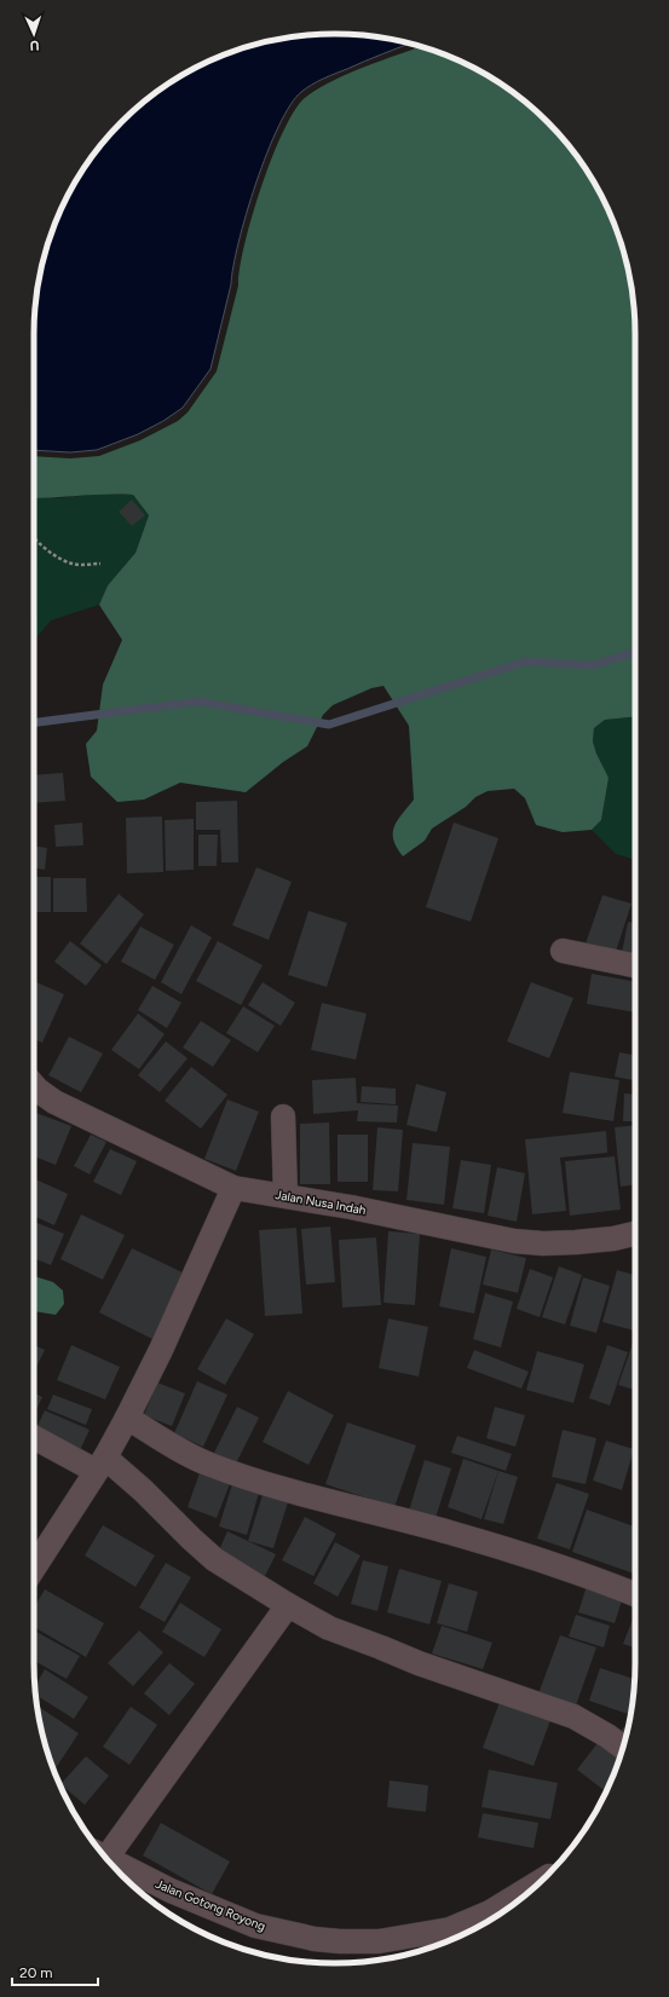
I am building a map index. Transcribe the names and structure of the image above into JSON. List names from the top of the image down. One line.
{"streets":{"street":["Jalan Nusa Indah","Jalan Gotong Royong"]},"scale_bar":"20 m","north":"bottom"}
